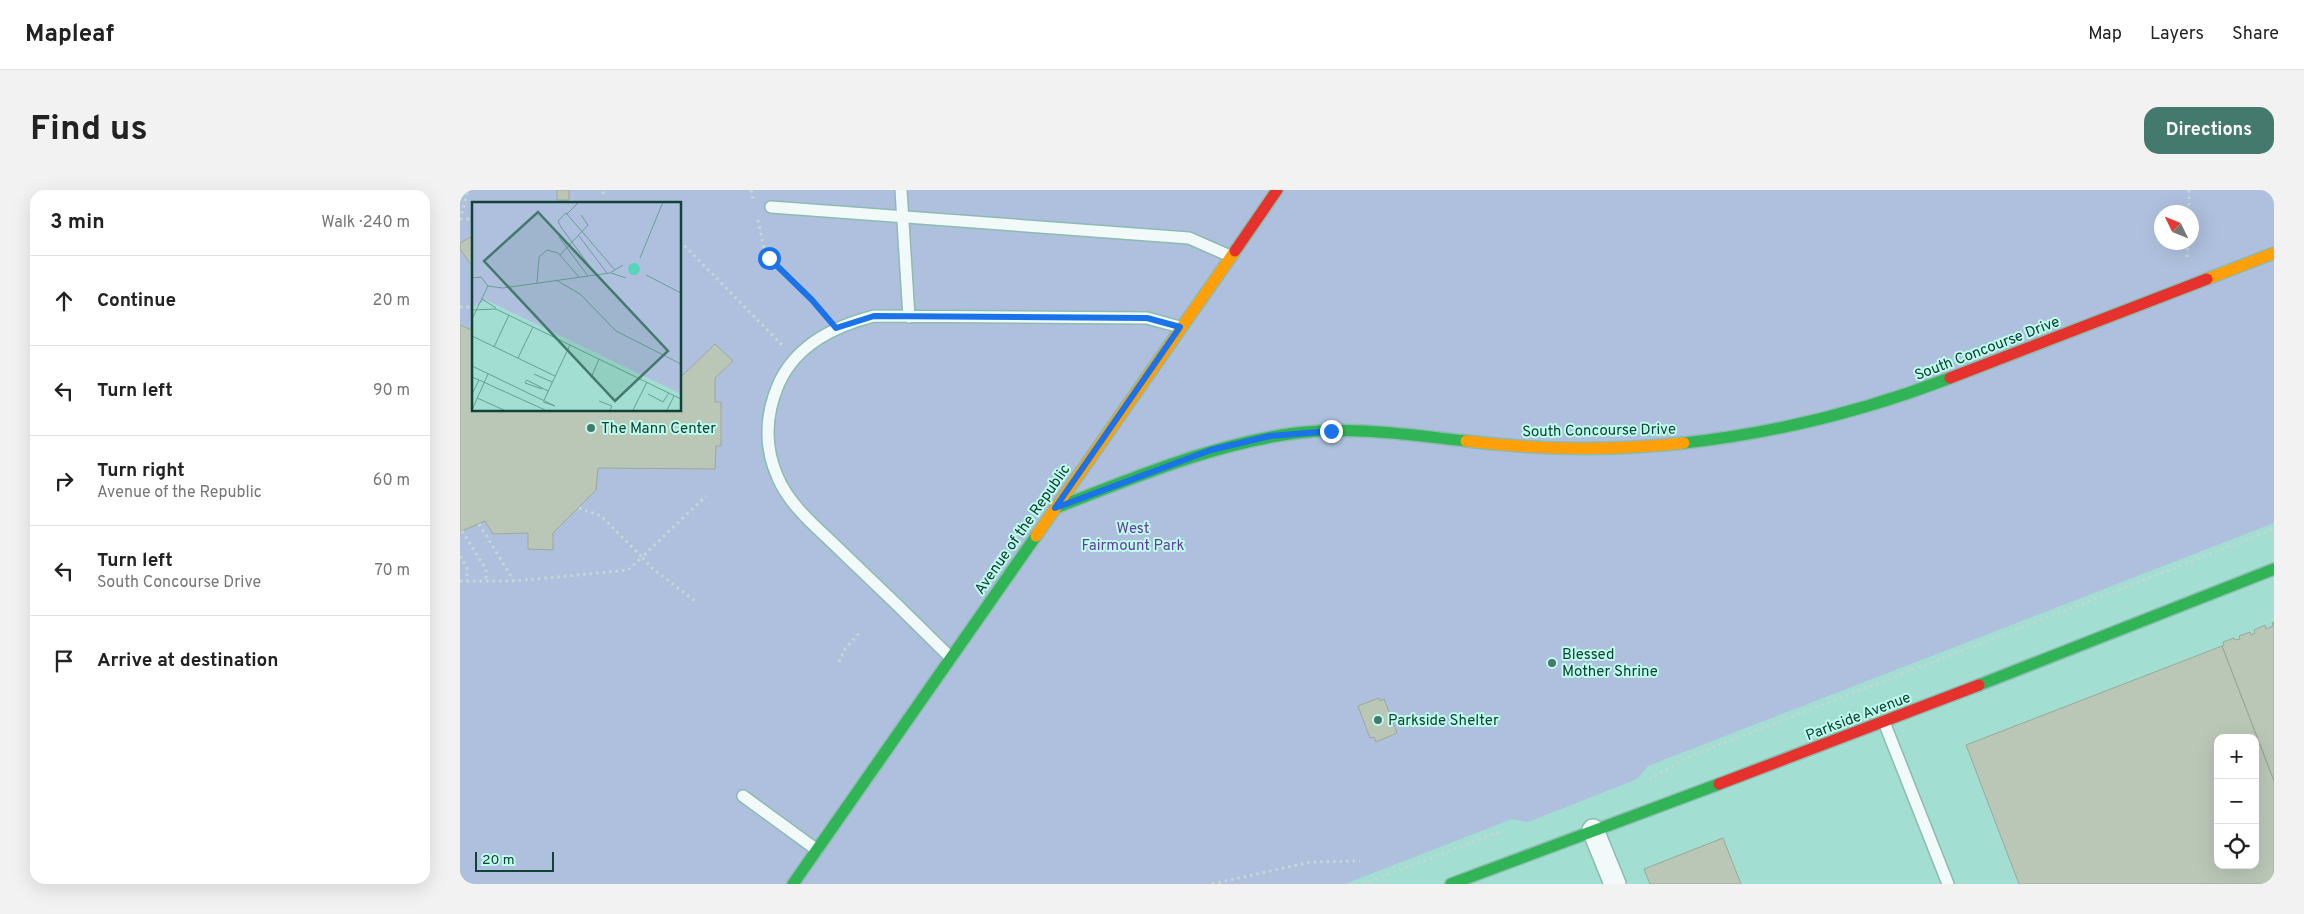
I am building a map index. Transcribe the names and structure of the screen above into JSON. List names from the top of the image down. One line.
{"streets":{"street":["South Concourse Drive","Avenue of the Republic","Parkside Avenue"]},"crossings":[["South Concourse Drive","Avenue of the Republic"]],"parks":["West Fairmount Park"],"places":["The Mann Center","Blessed Mother Shrine","Parkside Shelter"],"scale_bar":"20 m","north":"top left","page":{"header":"Mapleaf","nav":["Map","Layers","Share"],"buttons":"Directions","title":"Find us","heading":["3 min","Walk · 240 m"],"list":[["Continue","20 m"],["Turn left","90 m"],["Turn right","Avenue of the Republic","60 m"],["Turn left","South Concourse Drive","70 m"],"Arrive at destination"],"map_buttons":["+","−"],"scale":"20 m"}}
